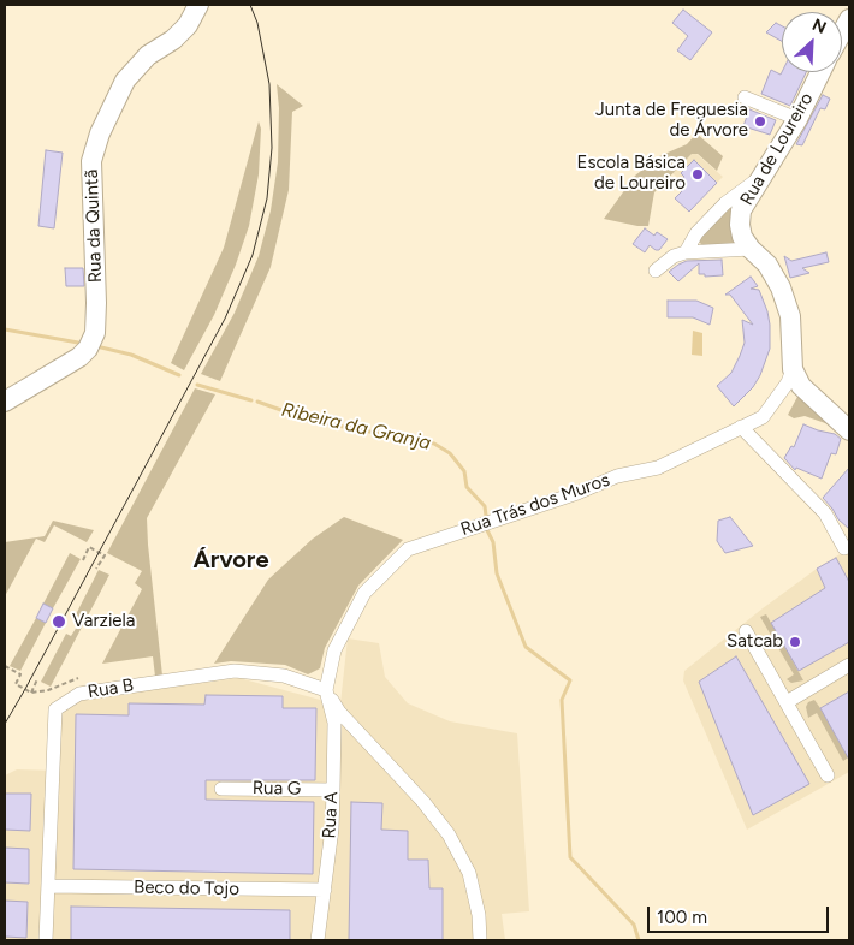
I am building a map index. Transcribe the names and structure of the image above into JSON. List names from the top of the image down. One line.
{"streets":{"street":["Rua de Loureiro","Rua da Quintã","Rua Trás dos Muros","Rua B","Rua G","Rua A","Beco do Tojo"]},"crossings":[["Rua de Loureiro","Rua Trás dos Muros"],["Rua Trás dos Muros","Rua B"],["Rua Trás dos Muros","Rua A"],["Rua B","Rua A"],["Rua B","Beco do Tojo"],["Rua G","Rua A"],["Rua A","Beco do Tojo"]],"districts":["Árvore"],"water":["Ribeira da Granja"],"places":["Junta de Freguesia de Árvore","Escola Básica de Loureiro","Varziela","Satcab"],"scale_bar":"100 m","north":"top right"}
